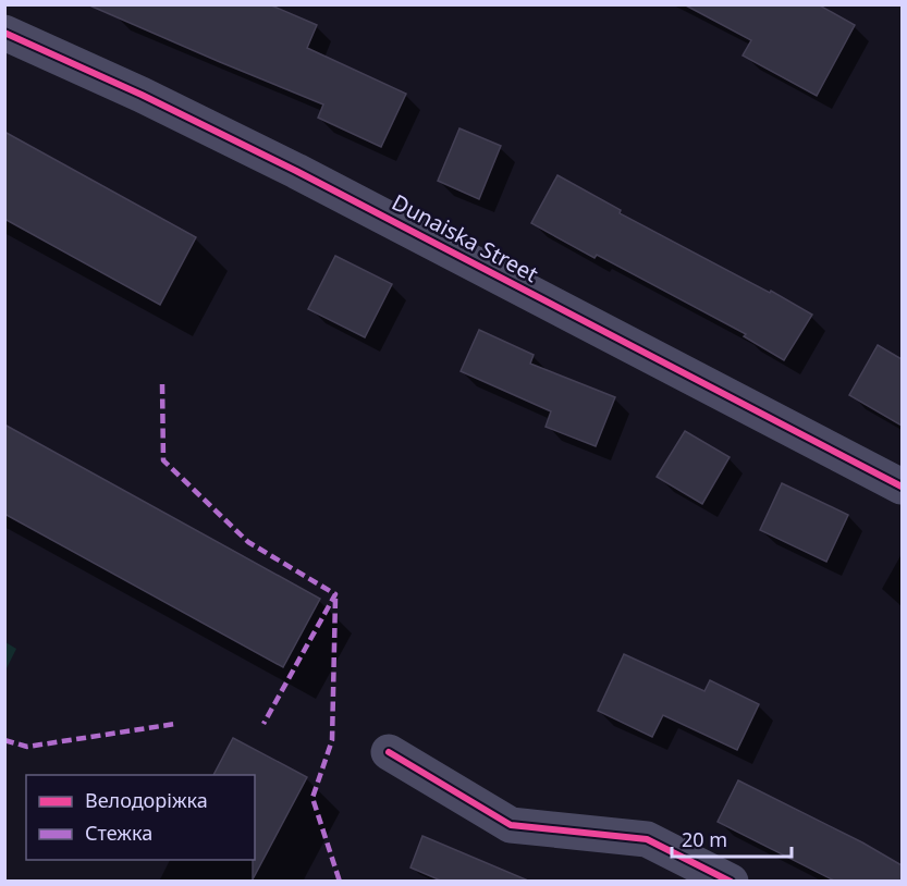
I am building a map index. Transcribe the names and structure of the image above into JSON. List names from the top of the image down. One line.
{"streets":{"street":["Dunaiska Street"]},"legend":["Велодоріжка","Стежка"],"scale_bar":"20 m"}
